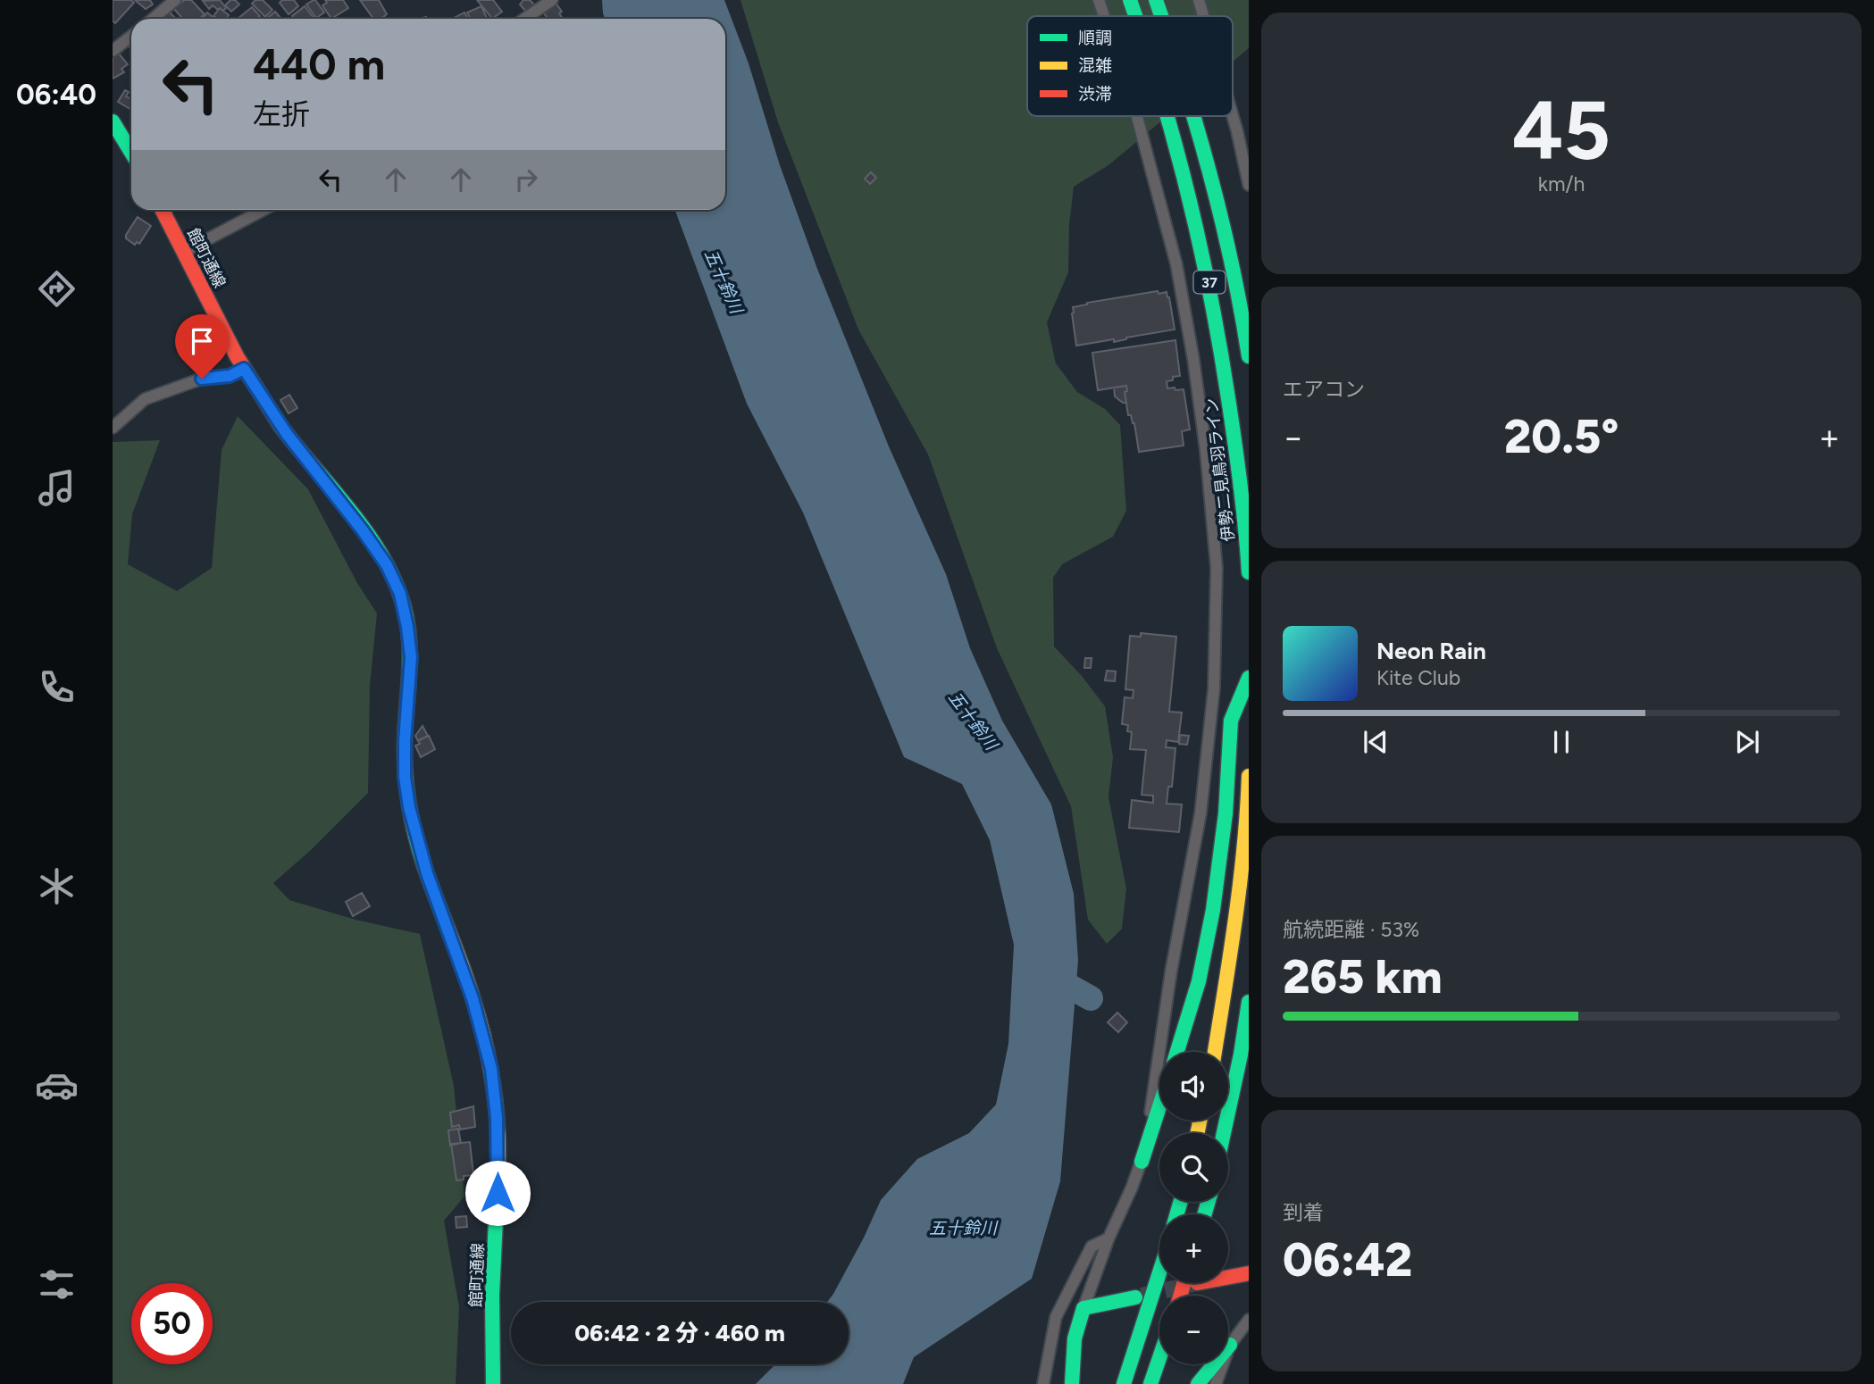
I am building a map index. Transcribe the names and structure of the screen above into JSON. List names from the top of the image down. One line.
{"streets":{"main road":["館町通線","37","伊勢二見鳥羽ライン"]},"water":["五十鈴川"],"legend":["順調","混雑","渋滞"],"page":{"tabs":"06:40","tile":[["45","km/h"],"エアコン",["航続距離 · 53%","265 km"],["到着","06:42"]],"turn":["440 m","左折"],"heat":["−","20.5°","+"],"song":["Neon Rain","Kite Club"],"map_buttons":["+","−"],"limit":"50","trip":"06:42 · 2 分 · 460 m"}}
